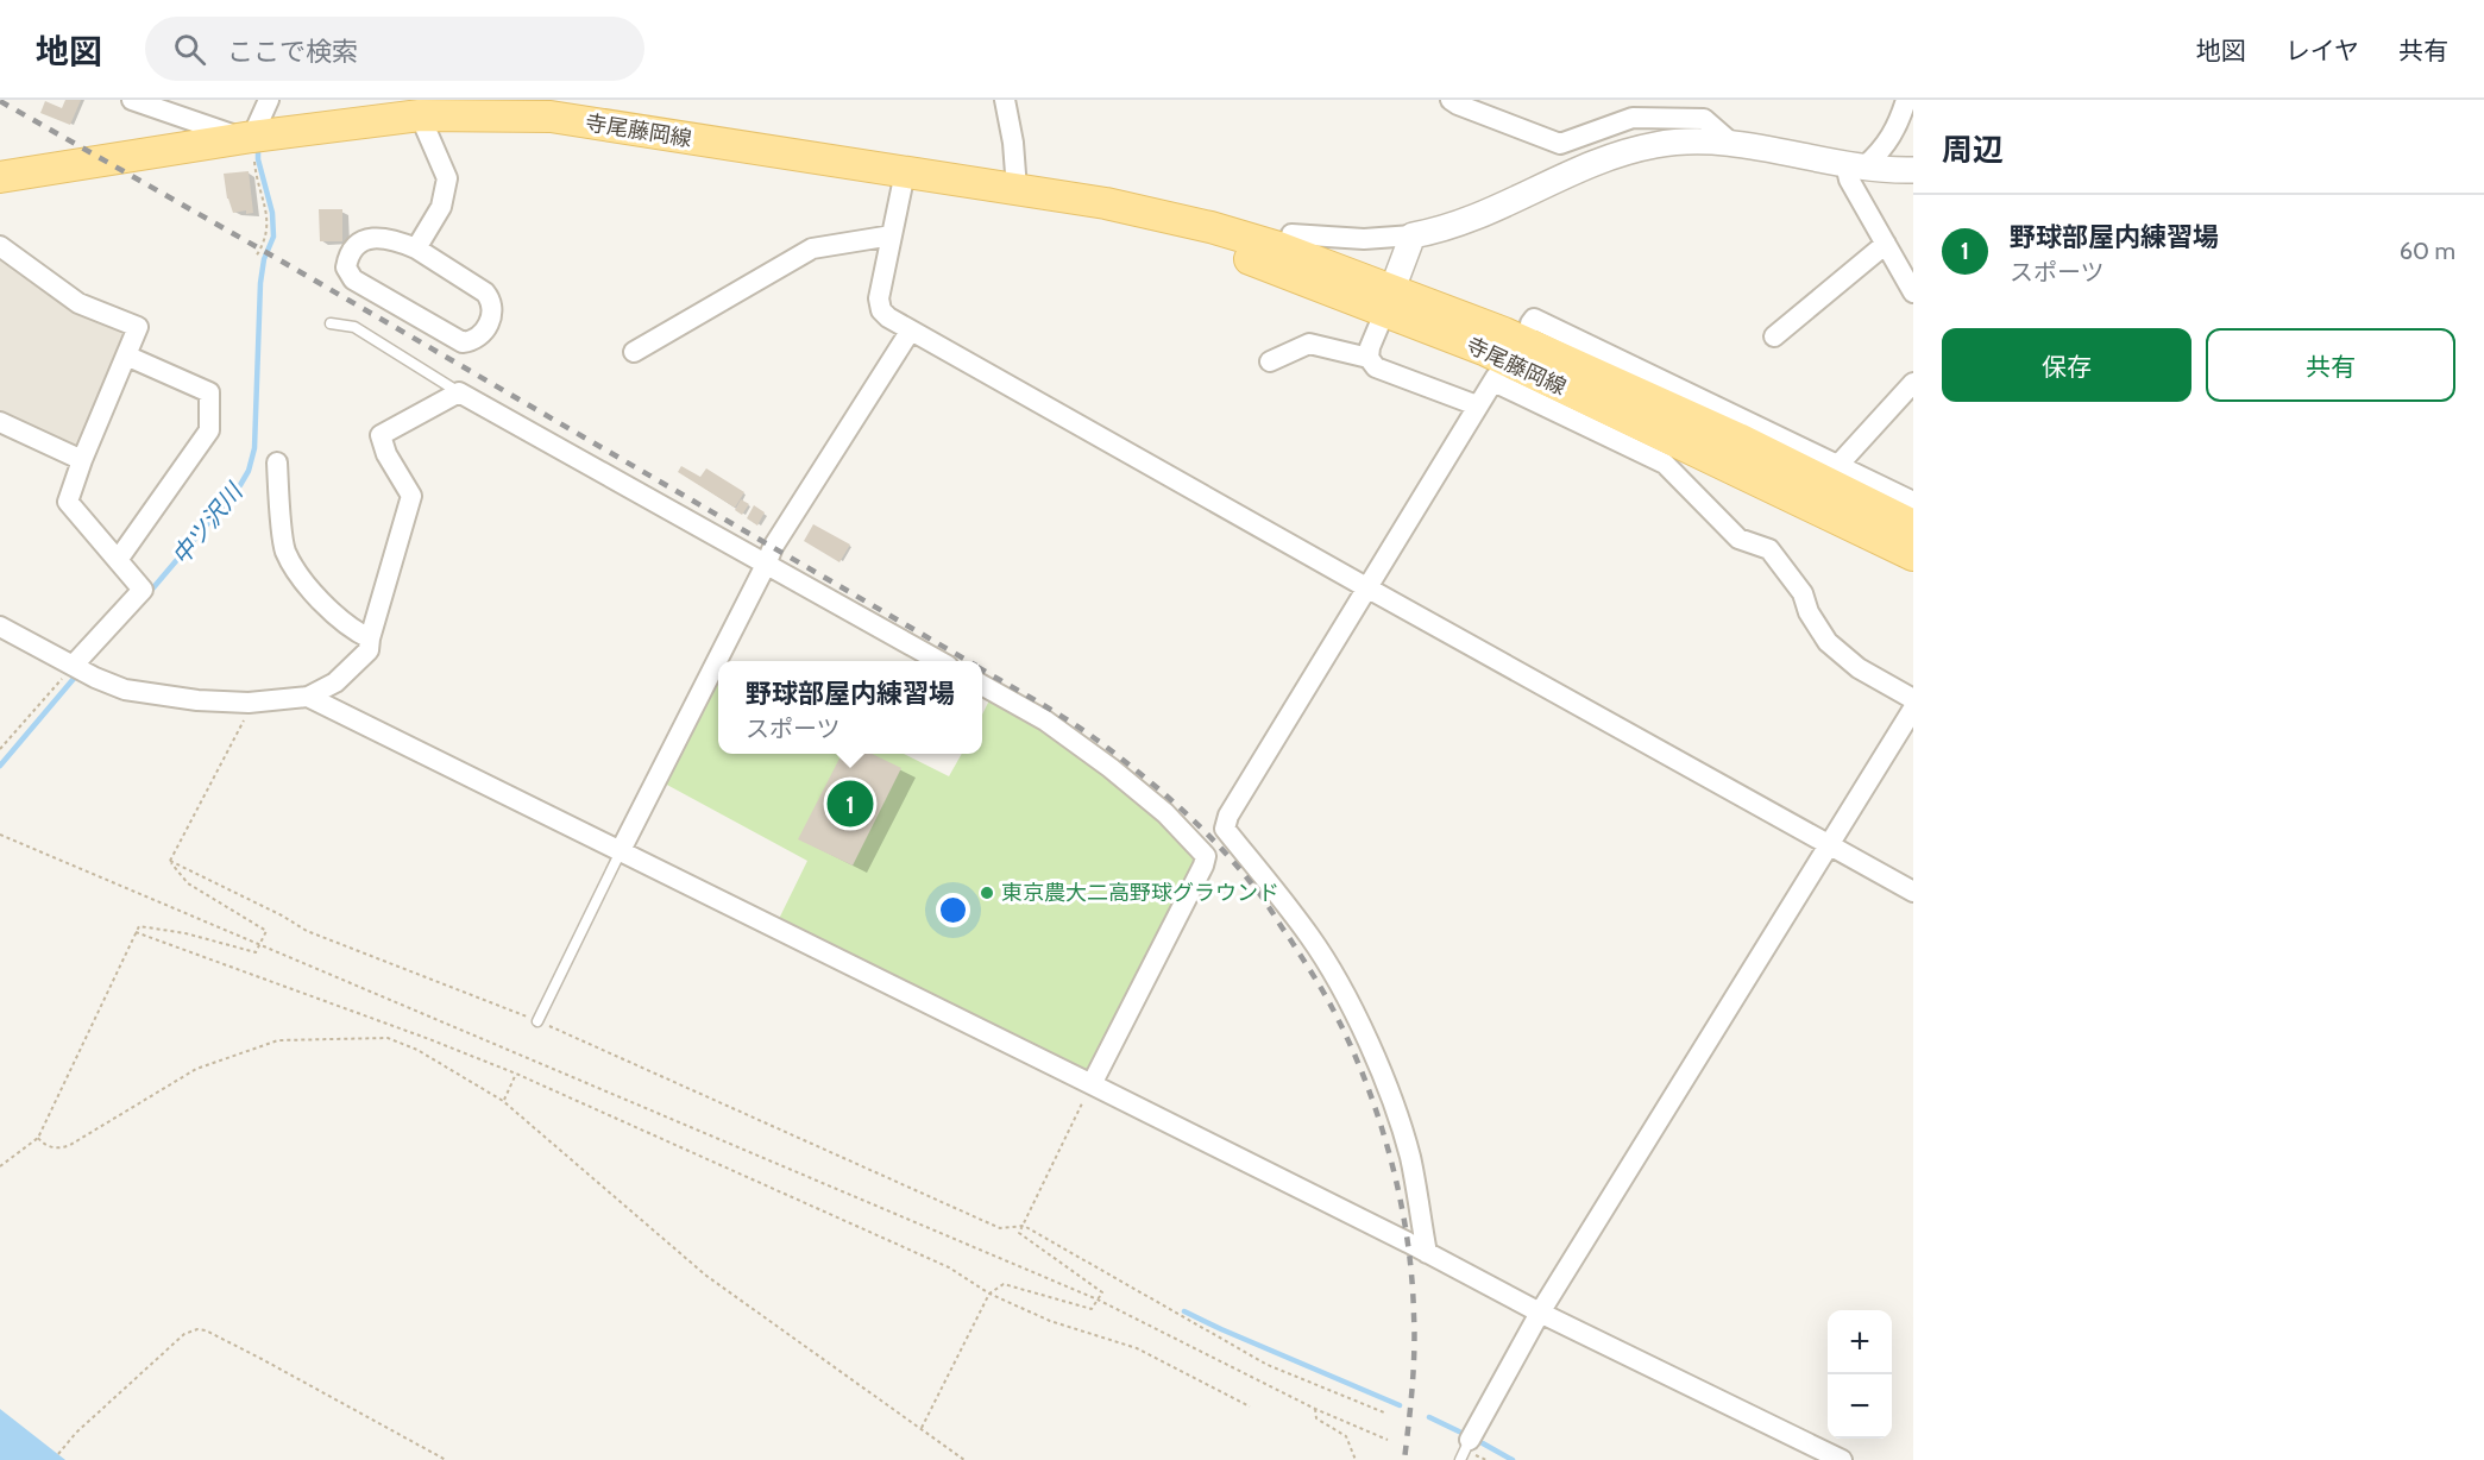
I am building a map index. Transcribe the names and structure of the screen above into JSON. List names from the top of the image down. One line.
{"streets":{"main road":["寺尾藤岡線"]},"water":["中ツ沢川"],"places":["東京農大二高野球グラウンド"],"page":{"header":"地図","search":"ここで検索","nav":["地図","レイヤ","共有"],"heading":"周辺","list":[{"mark":"1","name":"野球部屋内練習場","note":"スポーツ","value":"60 m"}],"buttons":["保存","共有"],"popup":["野球部屋内練習場","スポーツ"],"pins":"1","map_buttons":["+","−"]}}
